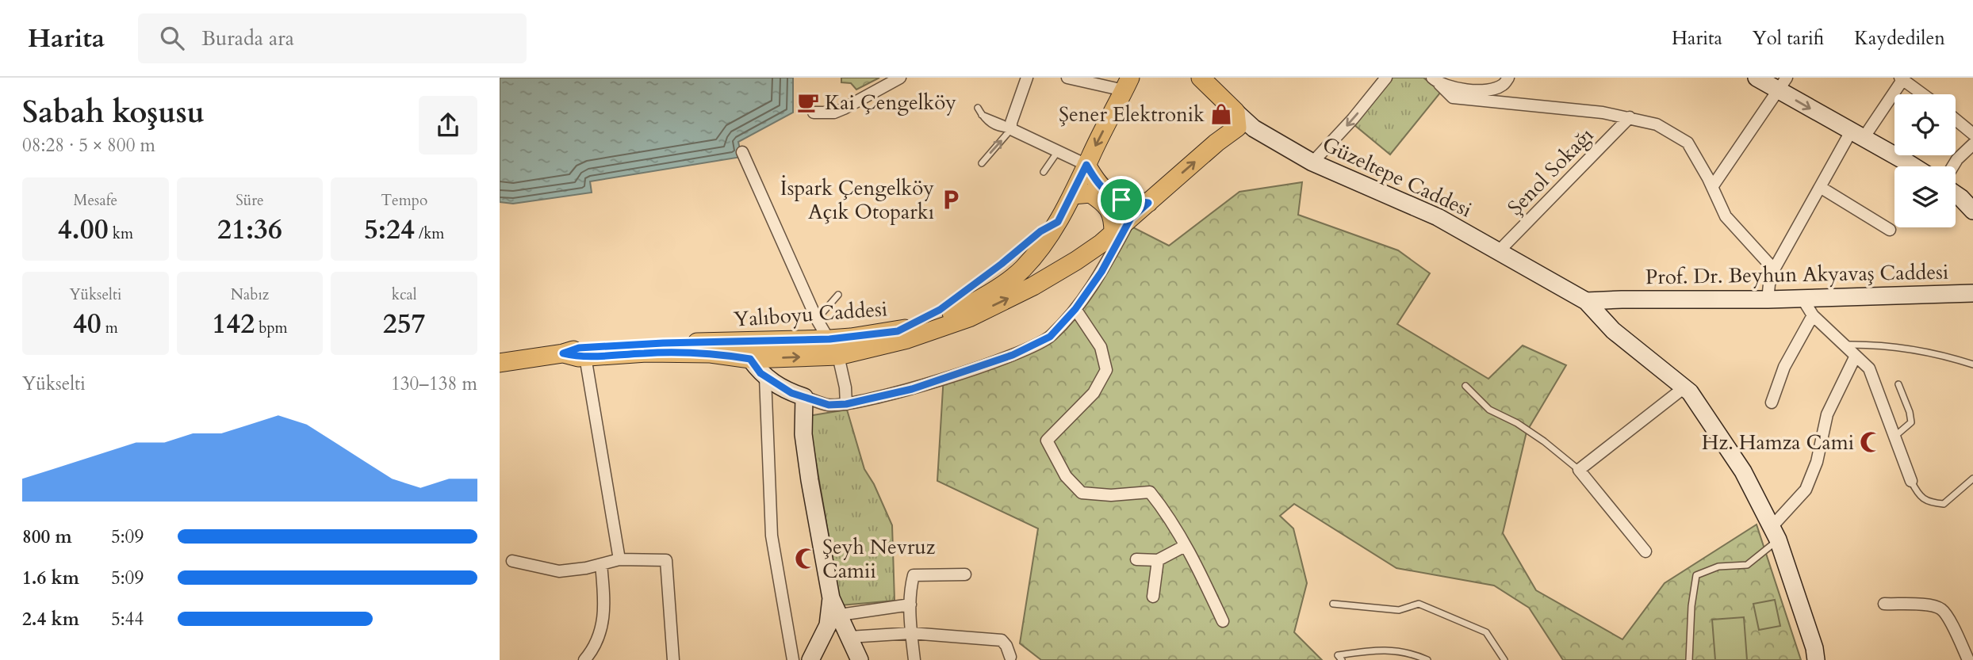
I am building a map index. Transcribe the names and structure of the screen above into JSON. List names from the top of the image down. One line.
{"streets":{"main road":["Güzeltepe Caddesi","Prof. Dr. Beyhun Akyavaş Caddesi","Yalıboyu Caddesi"],"street":["Şenol Sokağı"]},"crossings":[["Şenol Sokağı","Güzeltepe Caddesi"],["Güzeltepe Caddesi","Prof. Dr. Beyhun Akyavaş Caddesi"],["Güzeltepe Caddesi","Yalıboyu Caddesi"]],"places":{"cafe":["Kai Çengelköy"],"shop":["Şener Elektronik"],"parking":["İspark Çengelköy Açık Otoparkı"],"mosque":["Hz. Hamza Cami","Şeyh Nevruz Camii"]},"page":{"header":"Harita","search":"Burada ara","nav":["Harita","Yol tarifi","Kaydedilen"],"heading":["Sabah koşusu","08:28 · 5 × 800 m"],"stats":[["Mesafe","4.00 km"],["Süre","21:36"],["Tempo","5:24 /km"],["Yükselti","40 m"],["Nabız","142 bpm"],["kcal","257"]],"chart":["Yükselti","130–138 m"],"list":[{"name":"800 m","note":"5:09"},{"name":"1.6 km","note":"5:09"},{"name":"2.4 km","note":"5:44"}]}}
